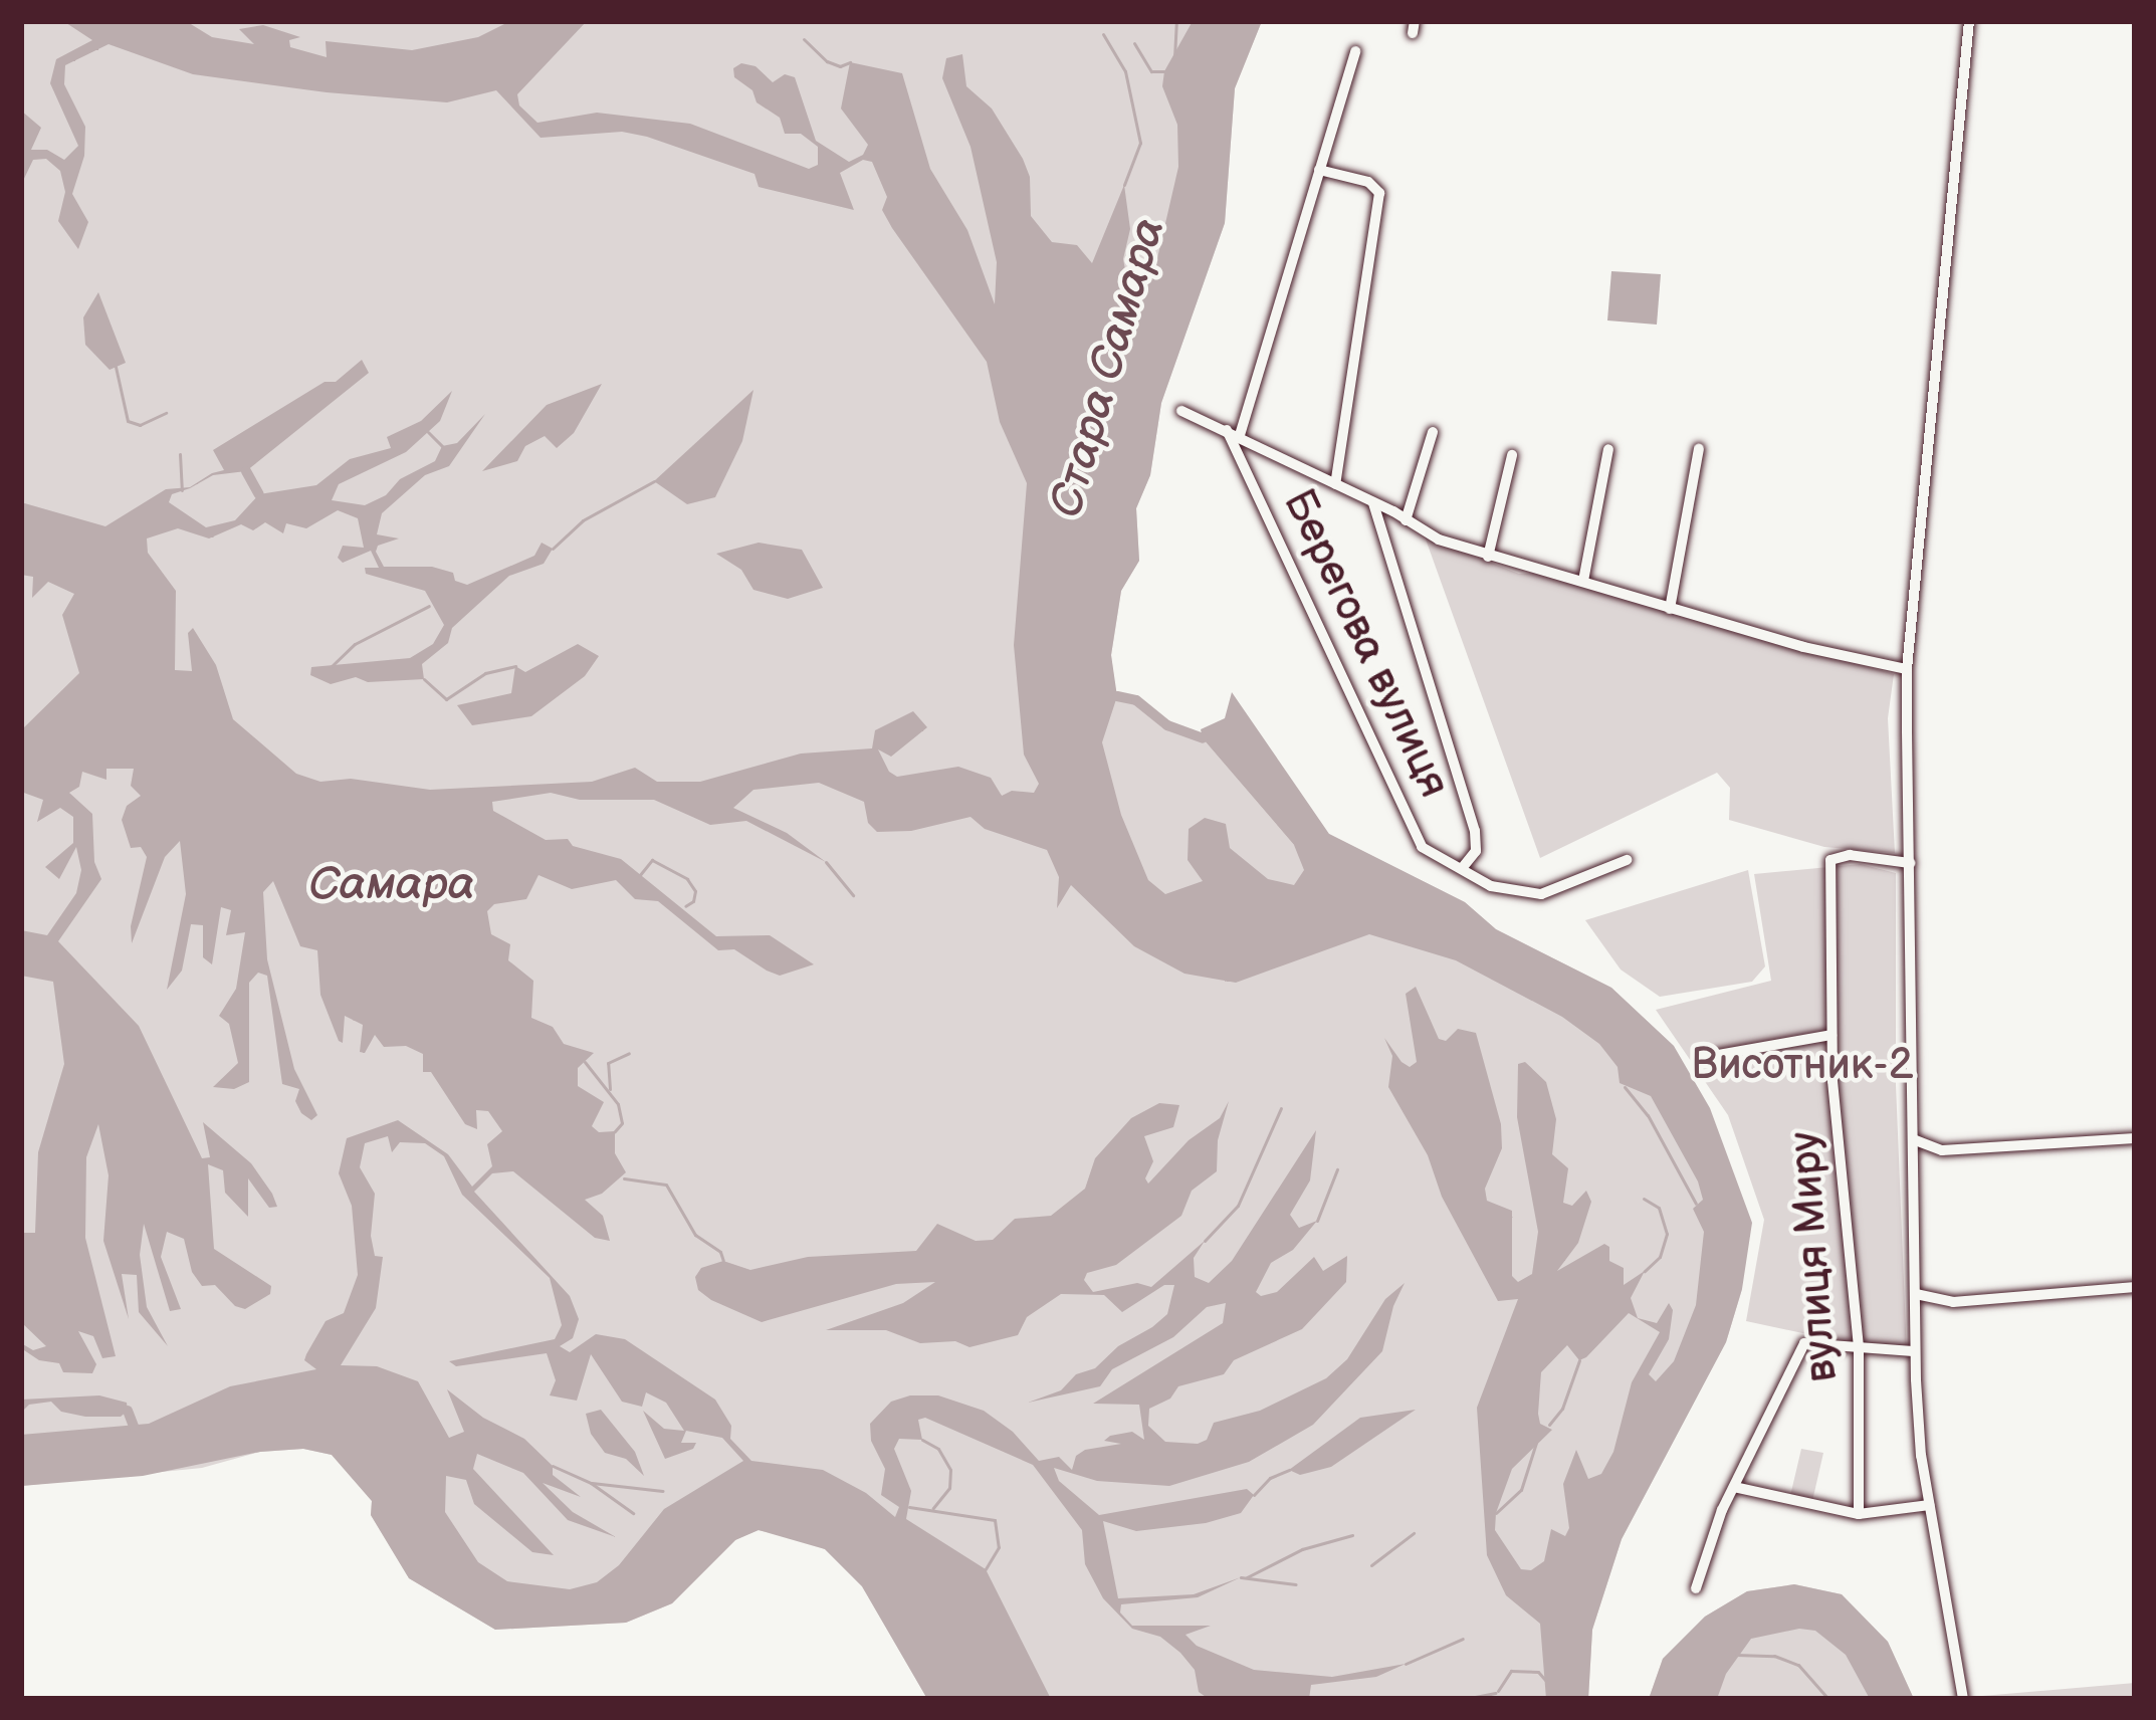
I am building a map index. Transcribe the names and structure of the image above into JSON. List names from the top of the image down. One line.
{"streets":{"street":["Берегова вулиця","вулиця Миру"]},"water":["Стара Самара","Самара"],"parks":["Висотник-2"]}
